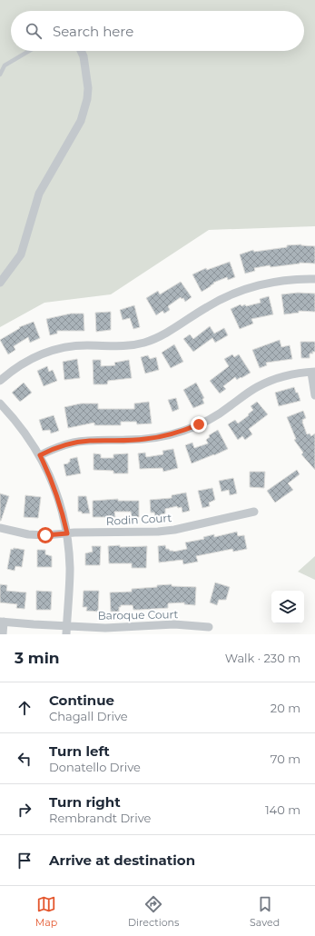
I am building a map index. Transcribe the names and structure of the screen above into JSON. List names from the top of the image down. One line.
{"streets":{"street":["Rodin Court","Baroque Court"]},"page":{"search":"Search here","heading":["3 min","Walk · 230 m"],"list":[["Continue","Chagall Drive","20 m"],["Turn left","Donatello Drive","70 m"],["Turn right","Rembrandt Drive","140 m"],"Arrive at destination"],"nav":["Map","Directions","Saved"]}}
